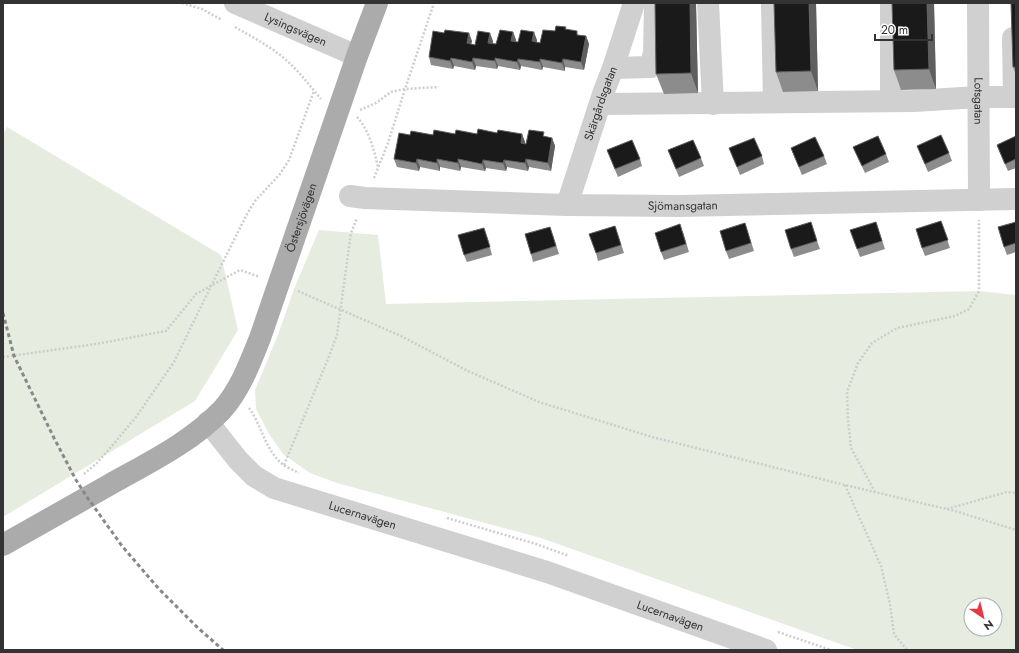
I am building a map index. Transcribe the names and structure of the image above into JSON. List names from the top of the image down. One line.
{"streets":{"main road":["Östersjövägen"],"street":["Lysingsvägen","Lotsgatan","Skärgårdsgatan","Sjömansgatan","Lucernavägen"]},"crossings":[["Lysingsvägen","Östersjövägen"],["Lotsgatan","Sjömansgatan"],["Skärgårdsgatan","Sjömansgatan"],["Östersjövägen","Lucernavägen"]],"scale_bar":"20 m","north":"bottom right"}
